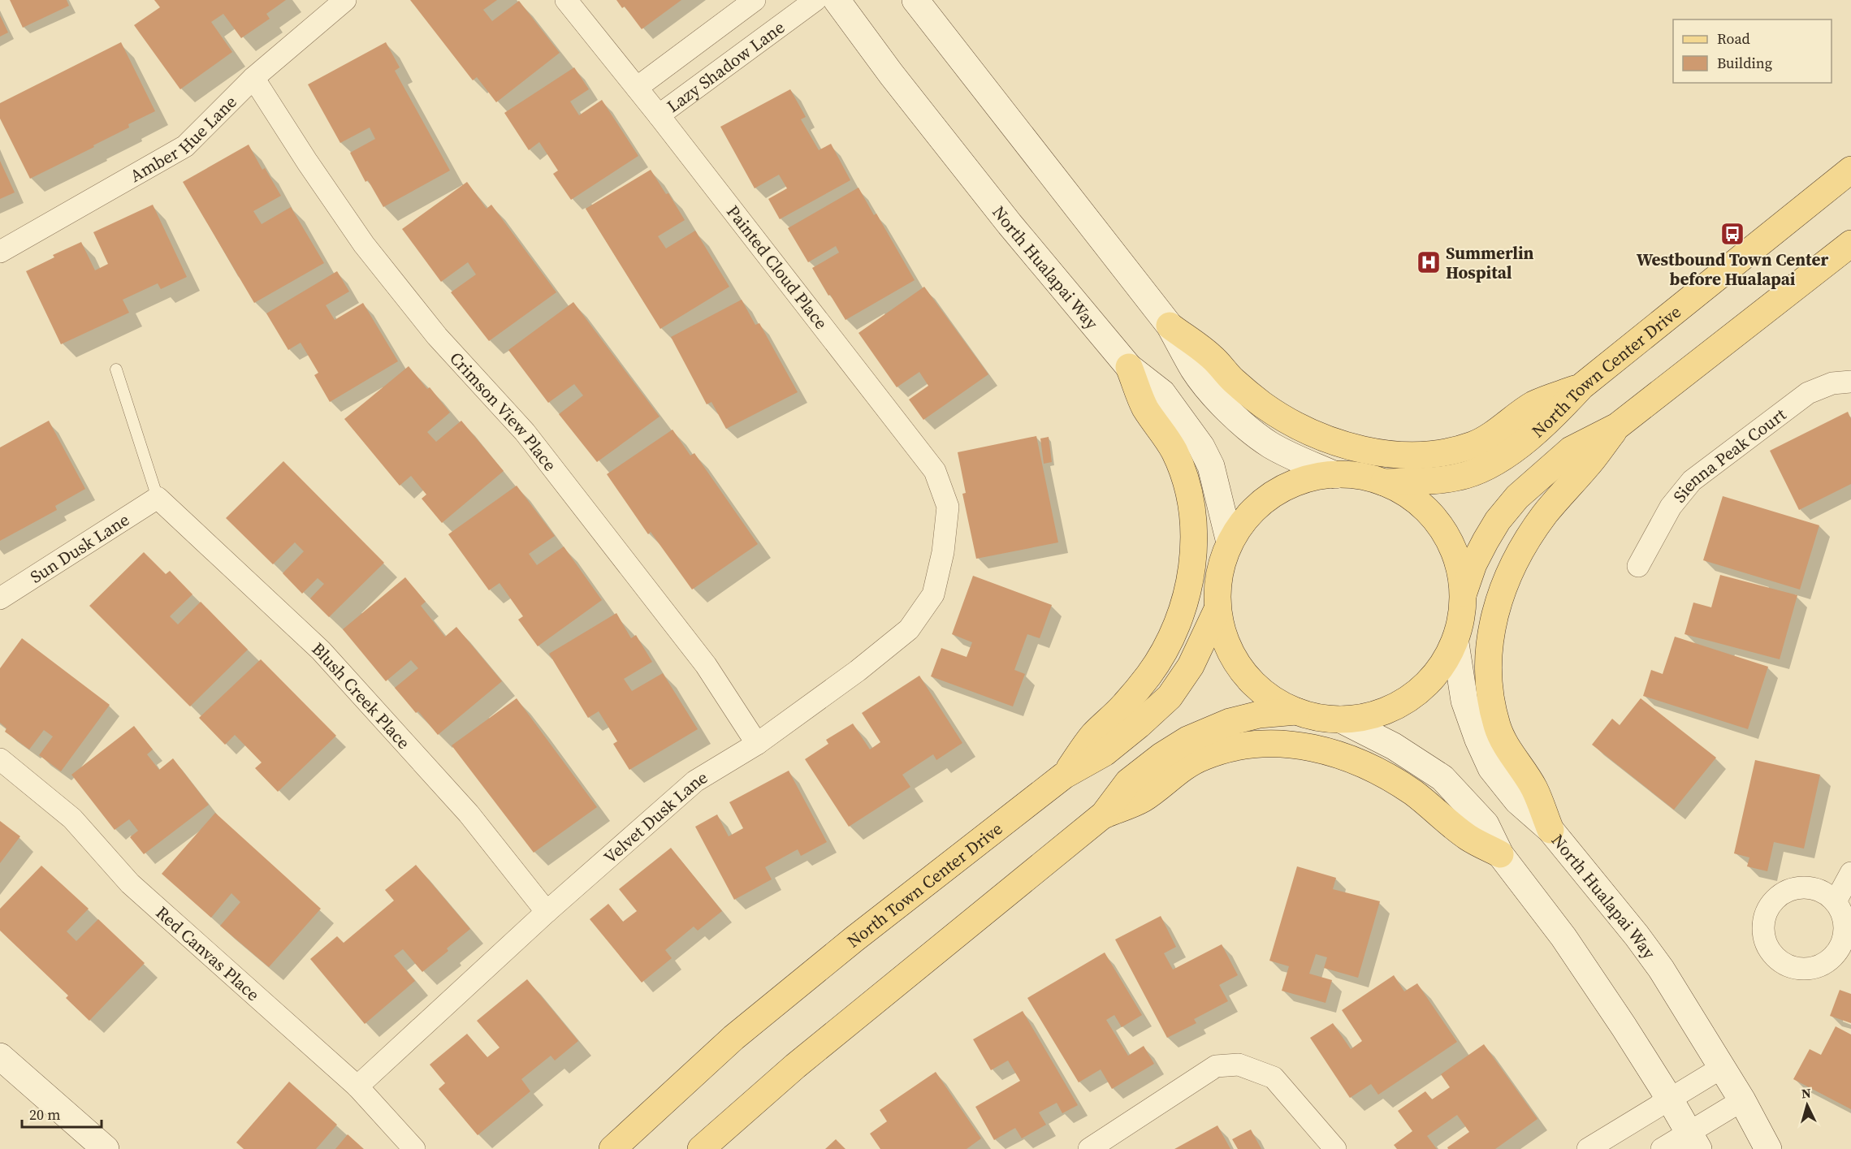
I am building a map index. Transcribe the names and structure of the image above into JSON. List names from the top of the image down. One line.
{"streets":{"main road":["North Hualapai Way","North Town Center Drive"],"street":["Lazy Shadow Lane","Amber Hue Lane","Painted Cloud Place","Crimson View Place","Sienna Peak Court","Sun Dusk Lane","Blush Creek Place","Velvet Dusk Lane","Red Canvas Place"]},"crossings":[["Lazy Shadow Lane","Painted Cloud Place"],["Amber Hue Lane","Crimson View Place"],["Painted Cloud Place","Velvet Dusk Lane"],["Crimson View Place","Velvet Dusk Lane"],["Sun Dusk Lane","Blush Creek Place"],["Blush Creek Place","Velvet Dusk Lane"],["Velvet Dusk Lane","Red Canvas Place"]],"places":{"bus stop":["Westbound Town Center before Hualapai"],"hospital":["Summerlin Hospital"]},"legend":["Road","Building"],"scale_bar":"20 m","north":"top"}
